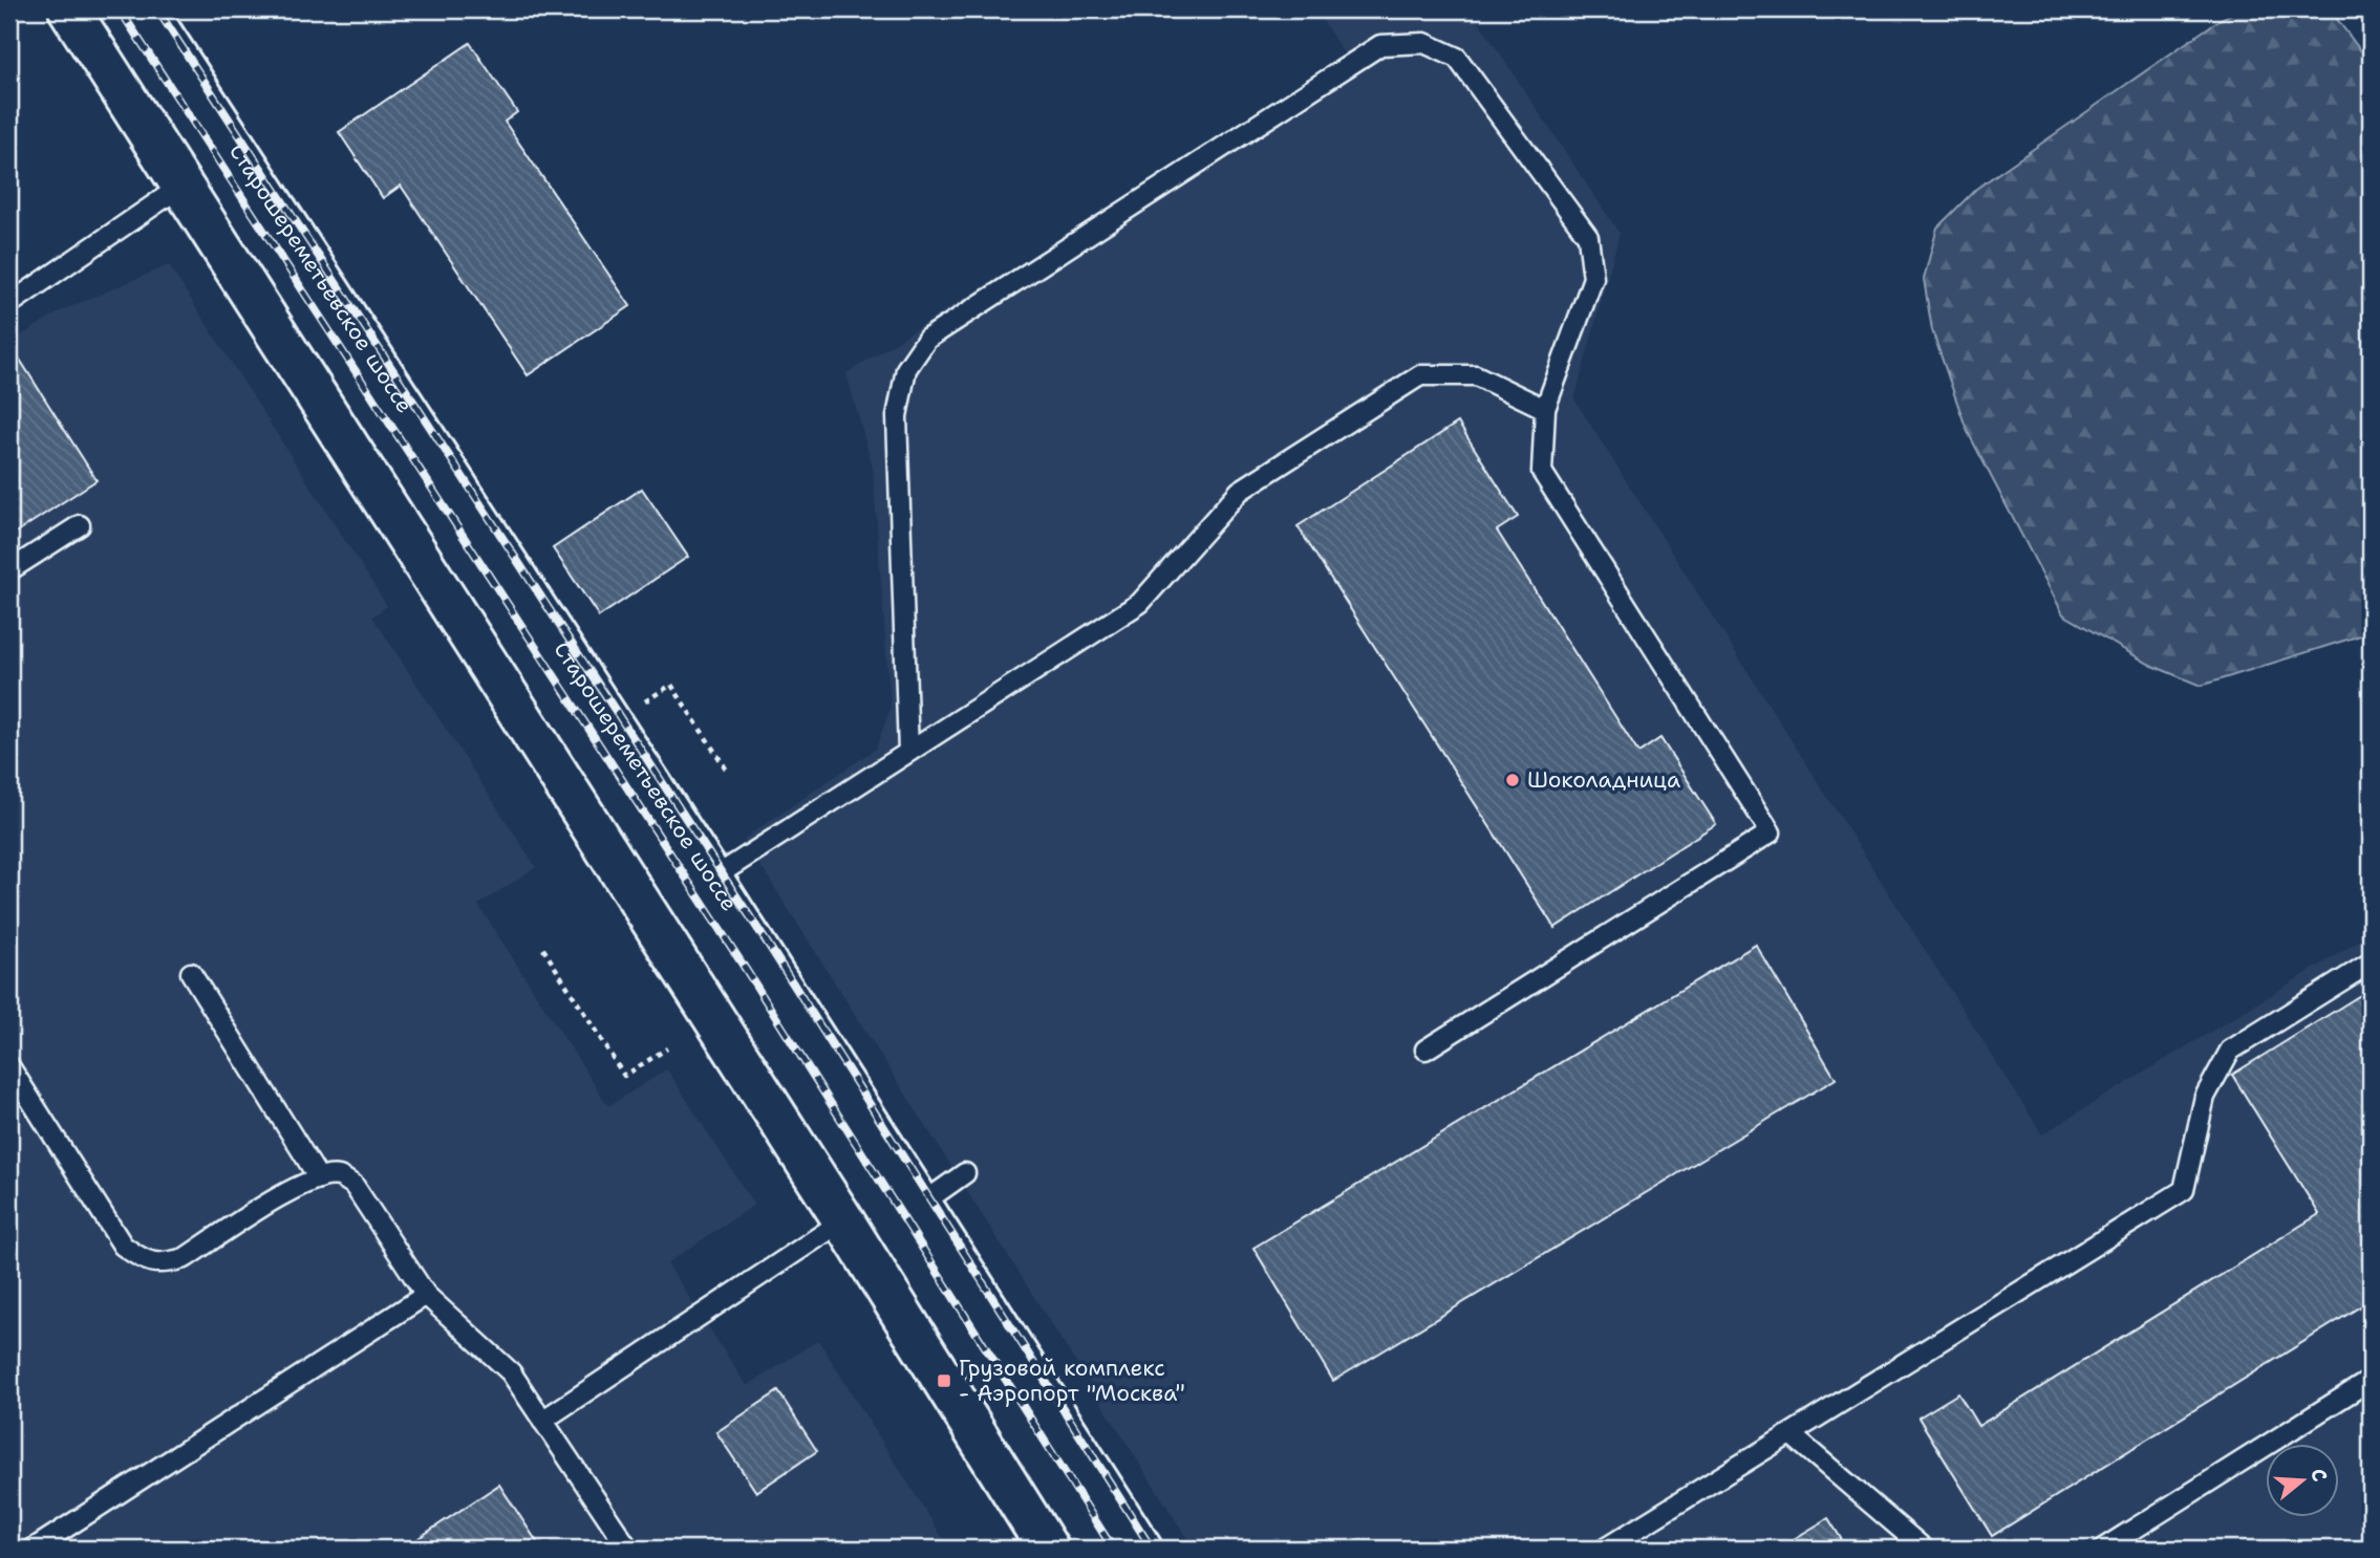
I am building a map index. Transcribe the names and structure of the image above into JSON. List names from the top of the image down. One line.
{"streets":{"main road":["Старошереметьевское шоссе"]},"places":{"other":["Шоколадница"],"transit":["Грузовой комплекс - Аэропорт \"Москва\""]},"north":"right"}
